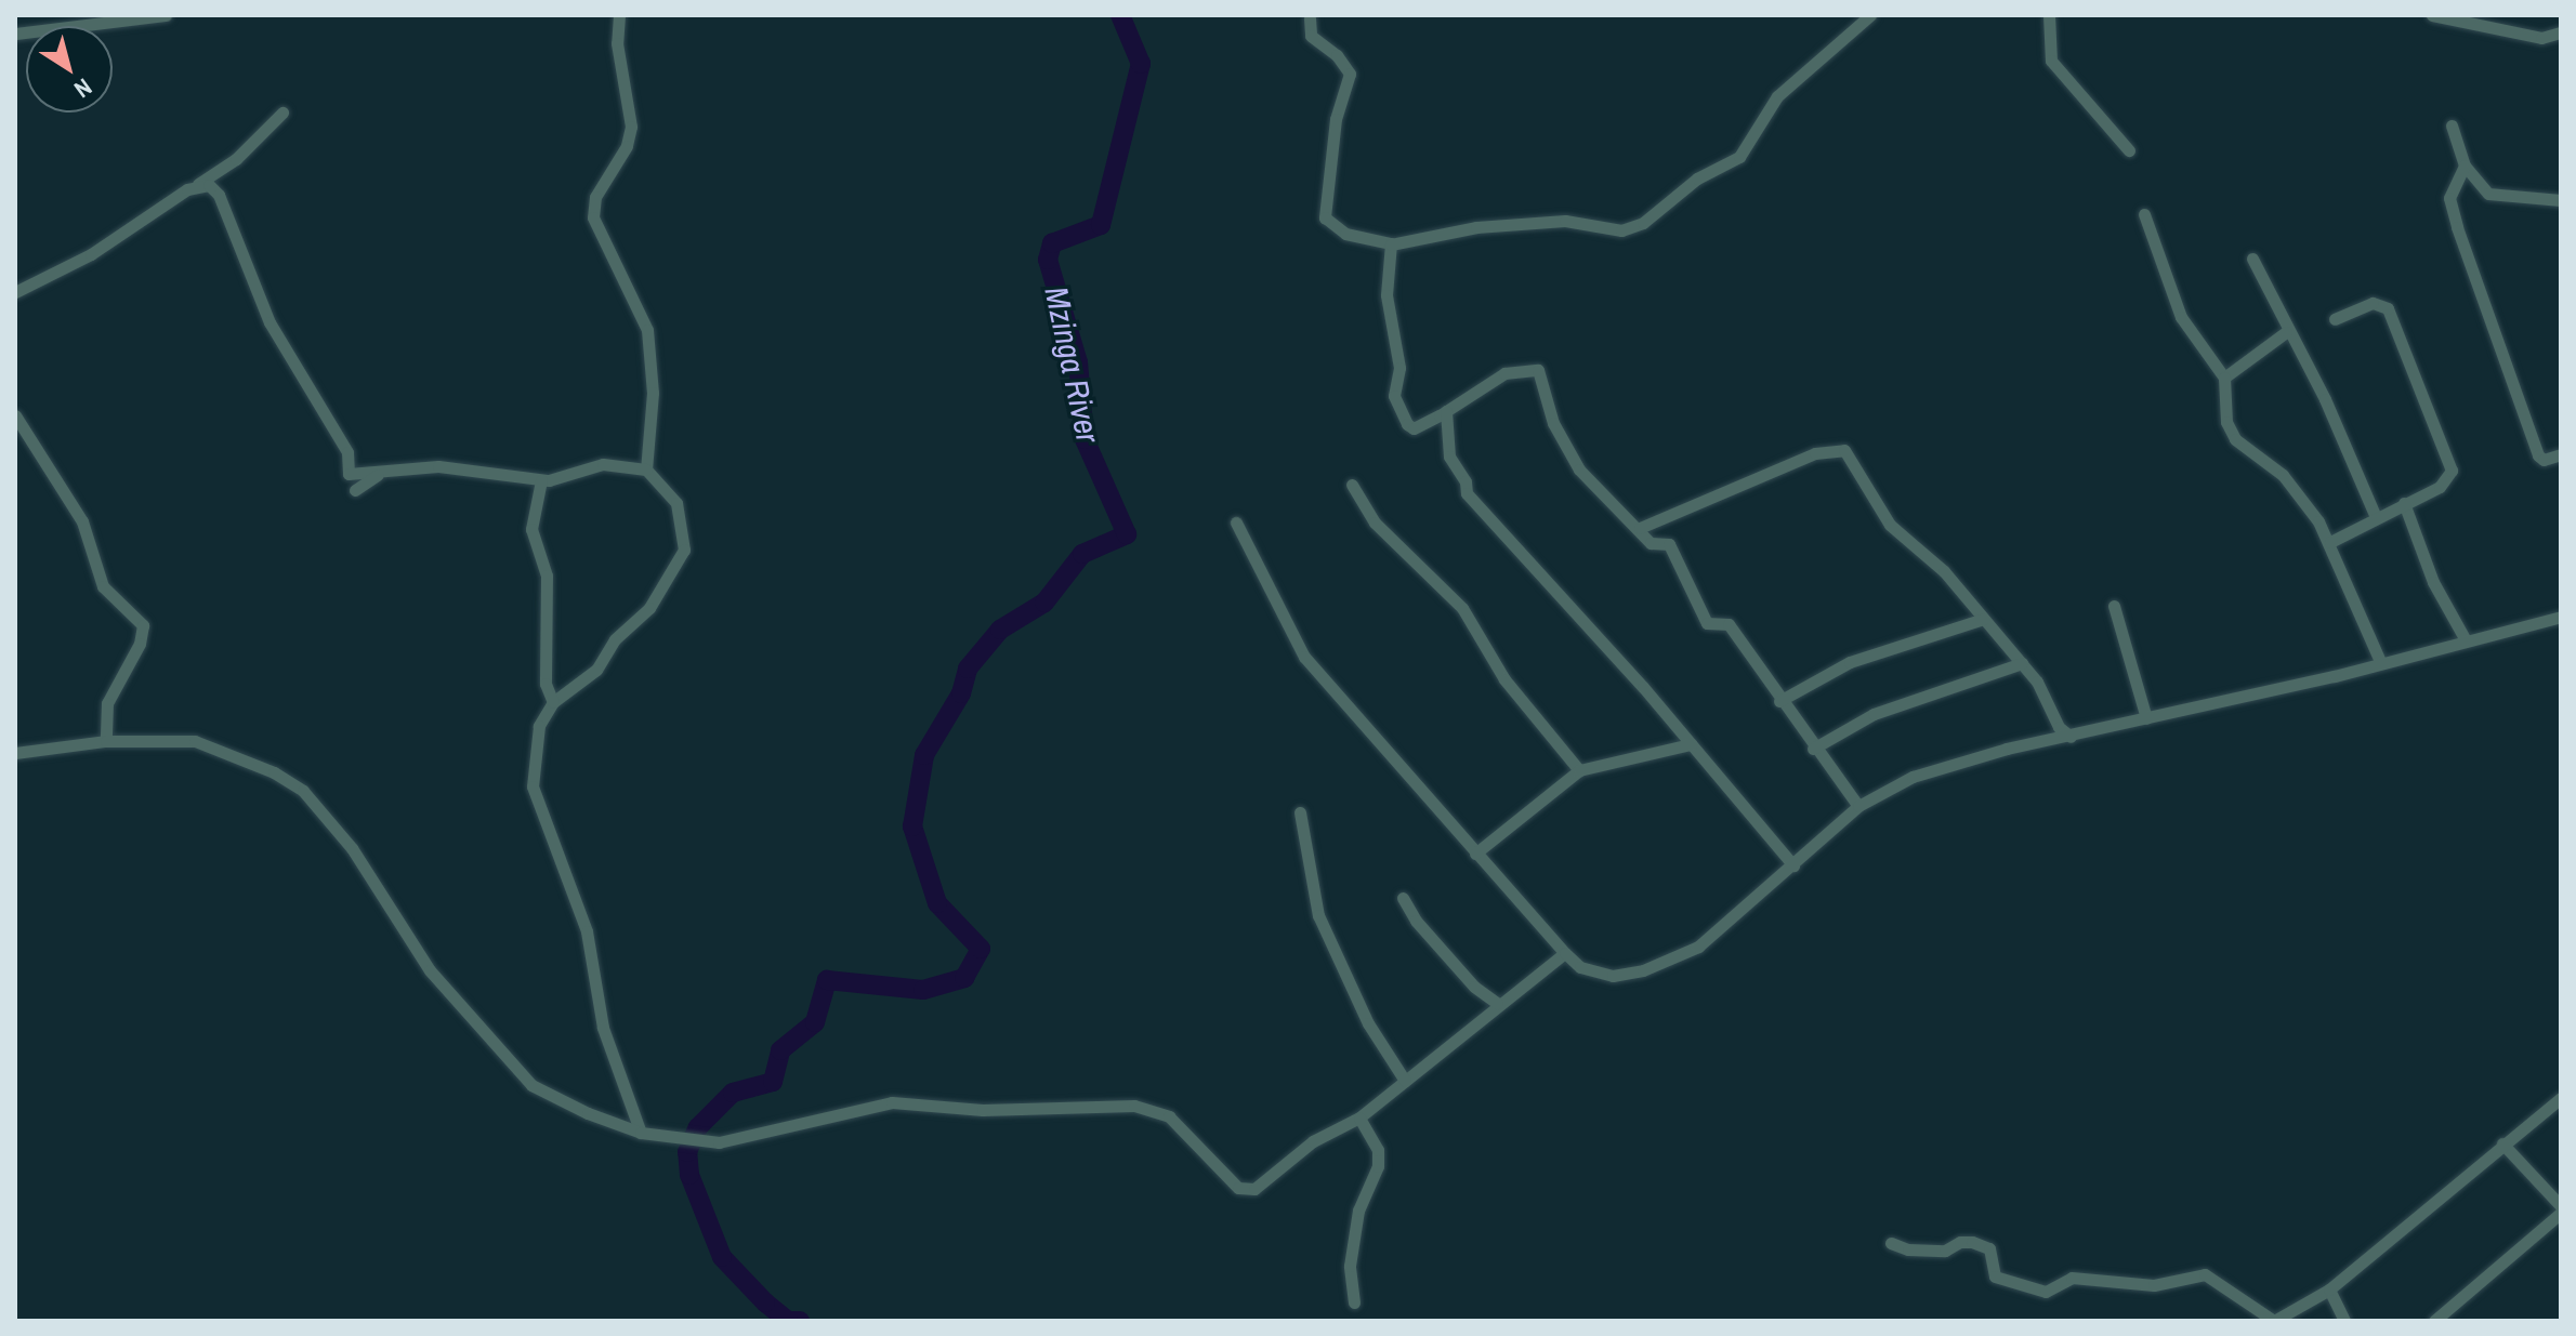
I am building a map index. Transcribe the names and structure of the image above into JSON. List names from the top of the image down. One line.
{"water":["Mzinga River"],"north":"bottom right"}
